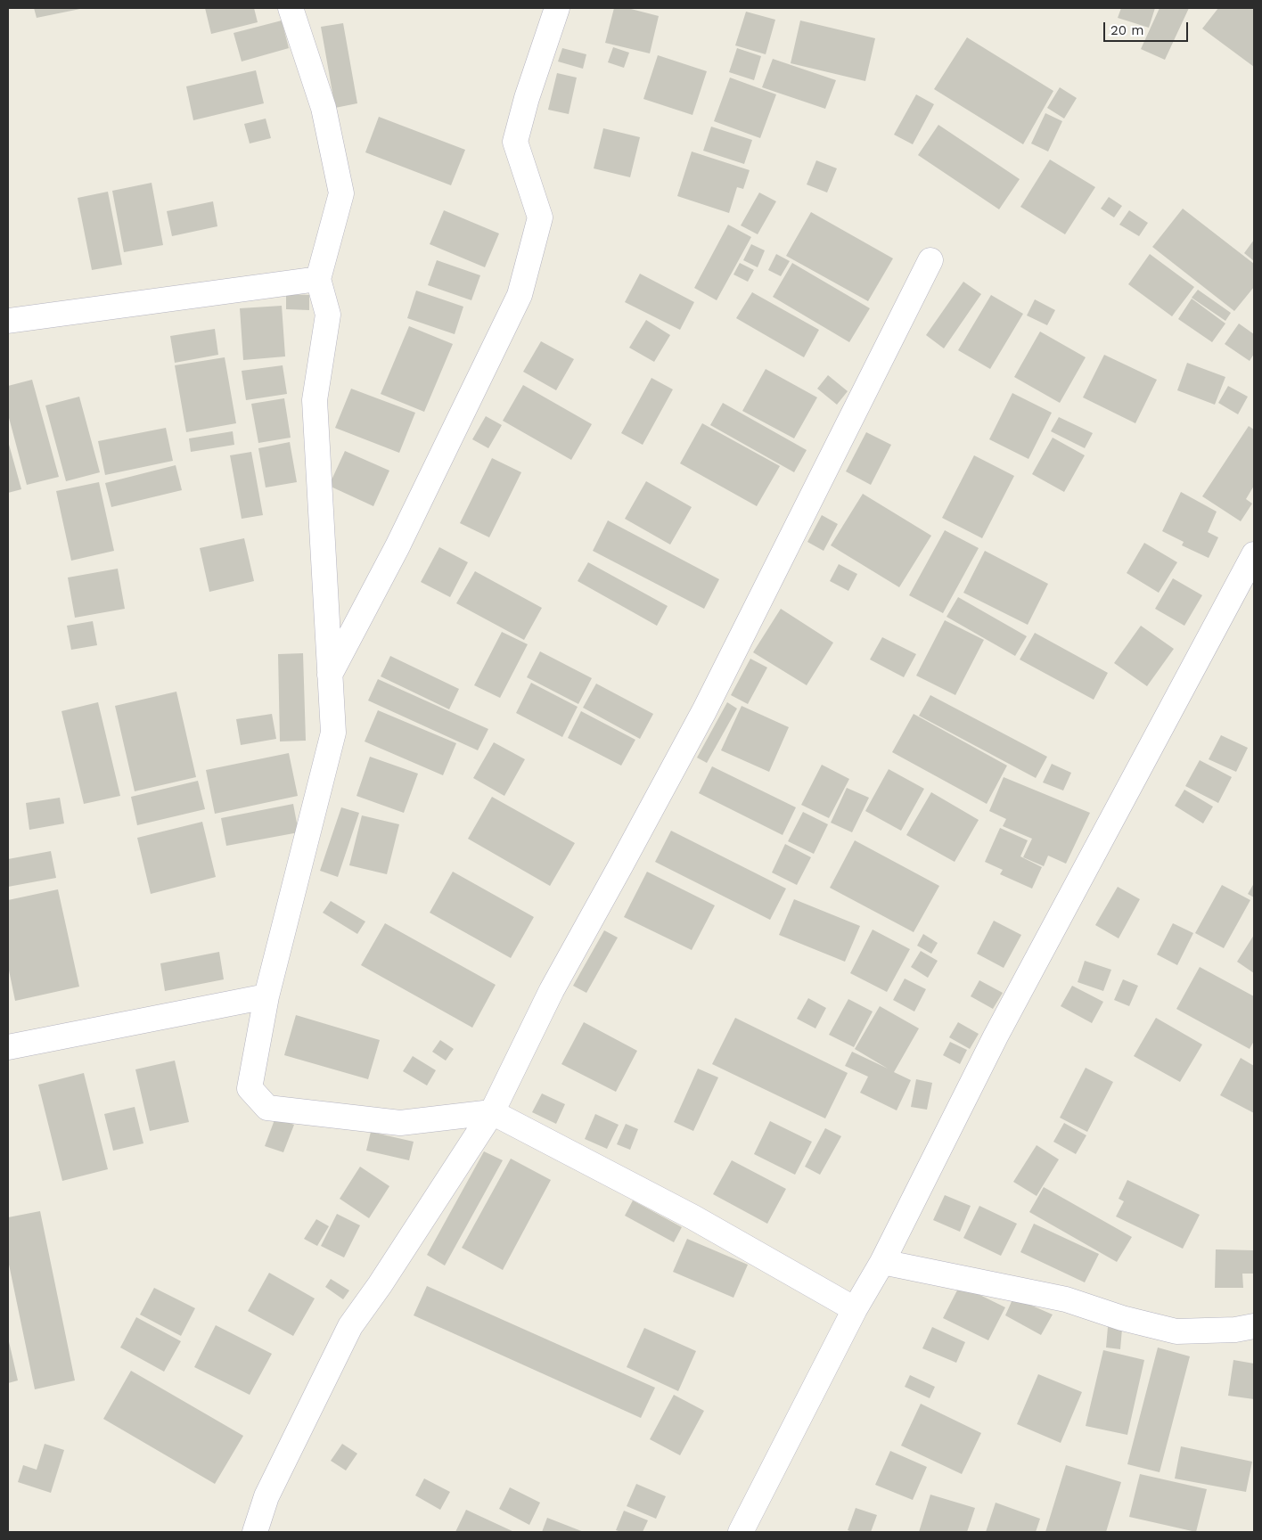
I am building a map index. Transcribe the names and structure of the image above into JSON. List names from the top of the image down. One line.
{"scale_bar":"20 m"}
